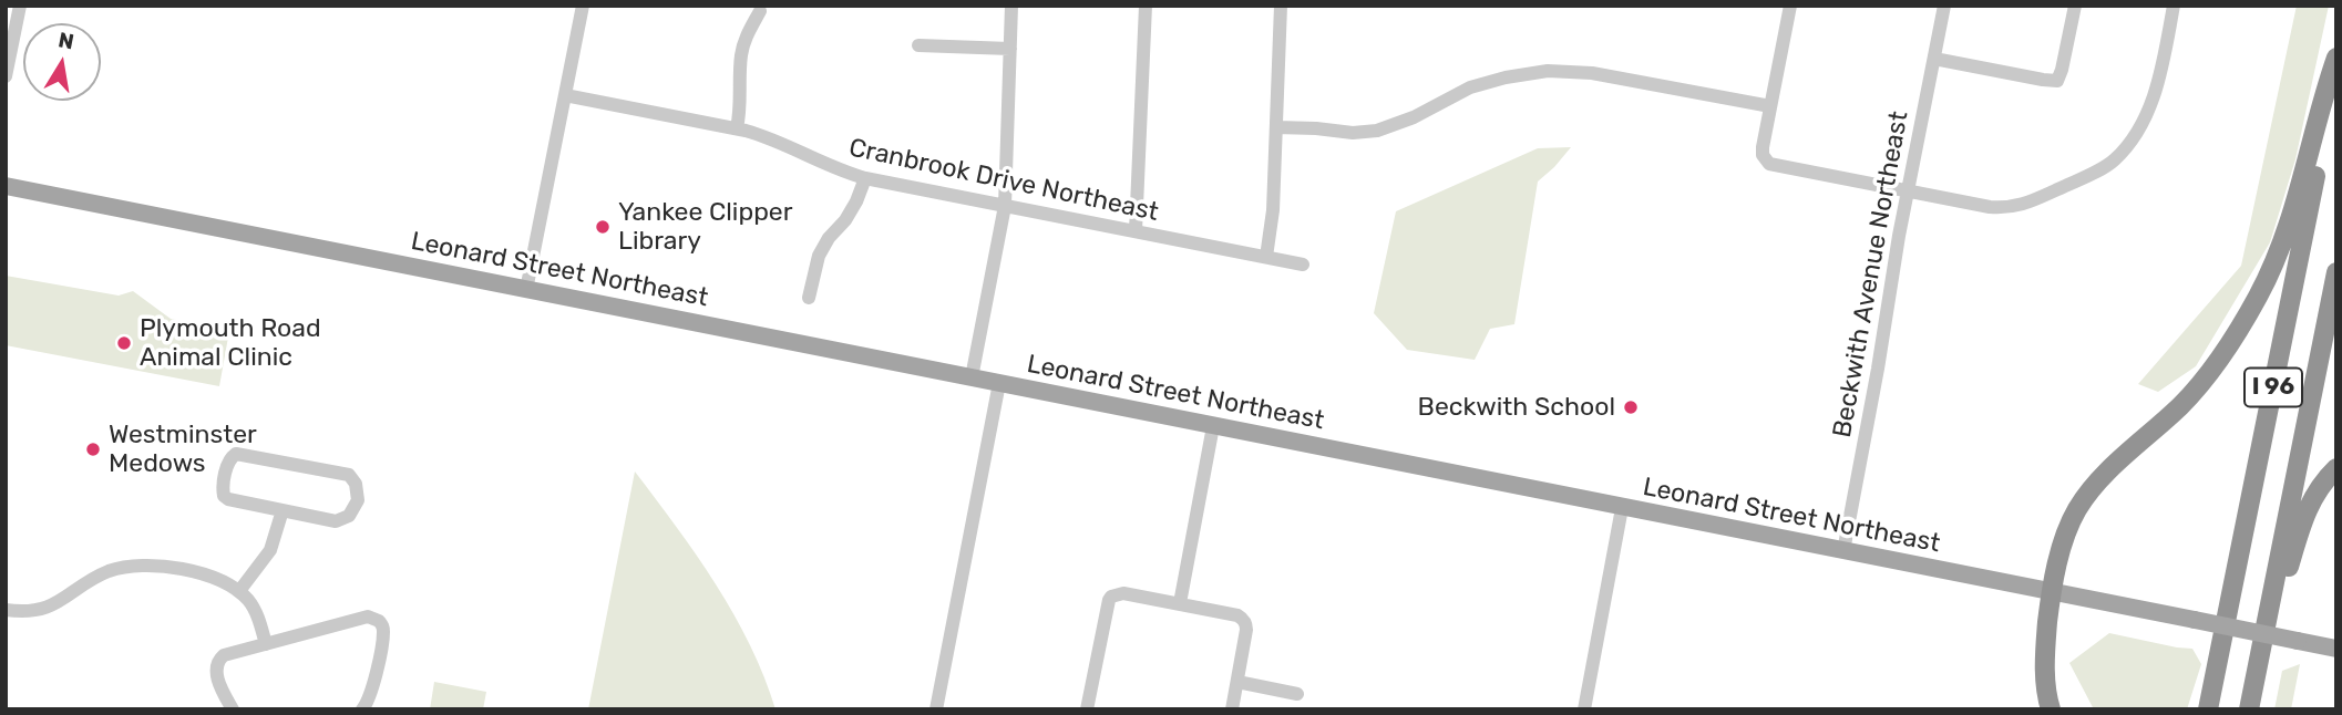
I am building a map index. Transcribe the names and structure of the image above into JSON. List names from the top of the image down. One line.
{"streets":{"highway":["I 96"],"main road":["Leonard Street Northeast"],"street":["Cranbrook Drive Northeast","Beckwith Avenue Northeast"]},"crossings":[["Leonard Street Northeast","Beckwith Avenue Northeast"]],"places":["Yankee Clipper Library","Plymouth Road Animal Clinic","Beckwith School","Westminster Medows"],"north":"top"}
